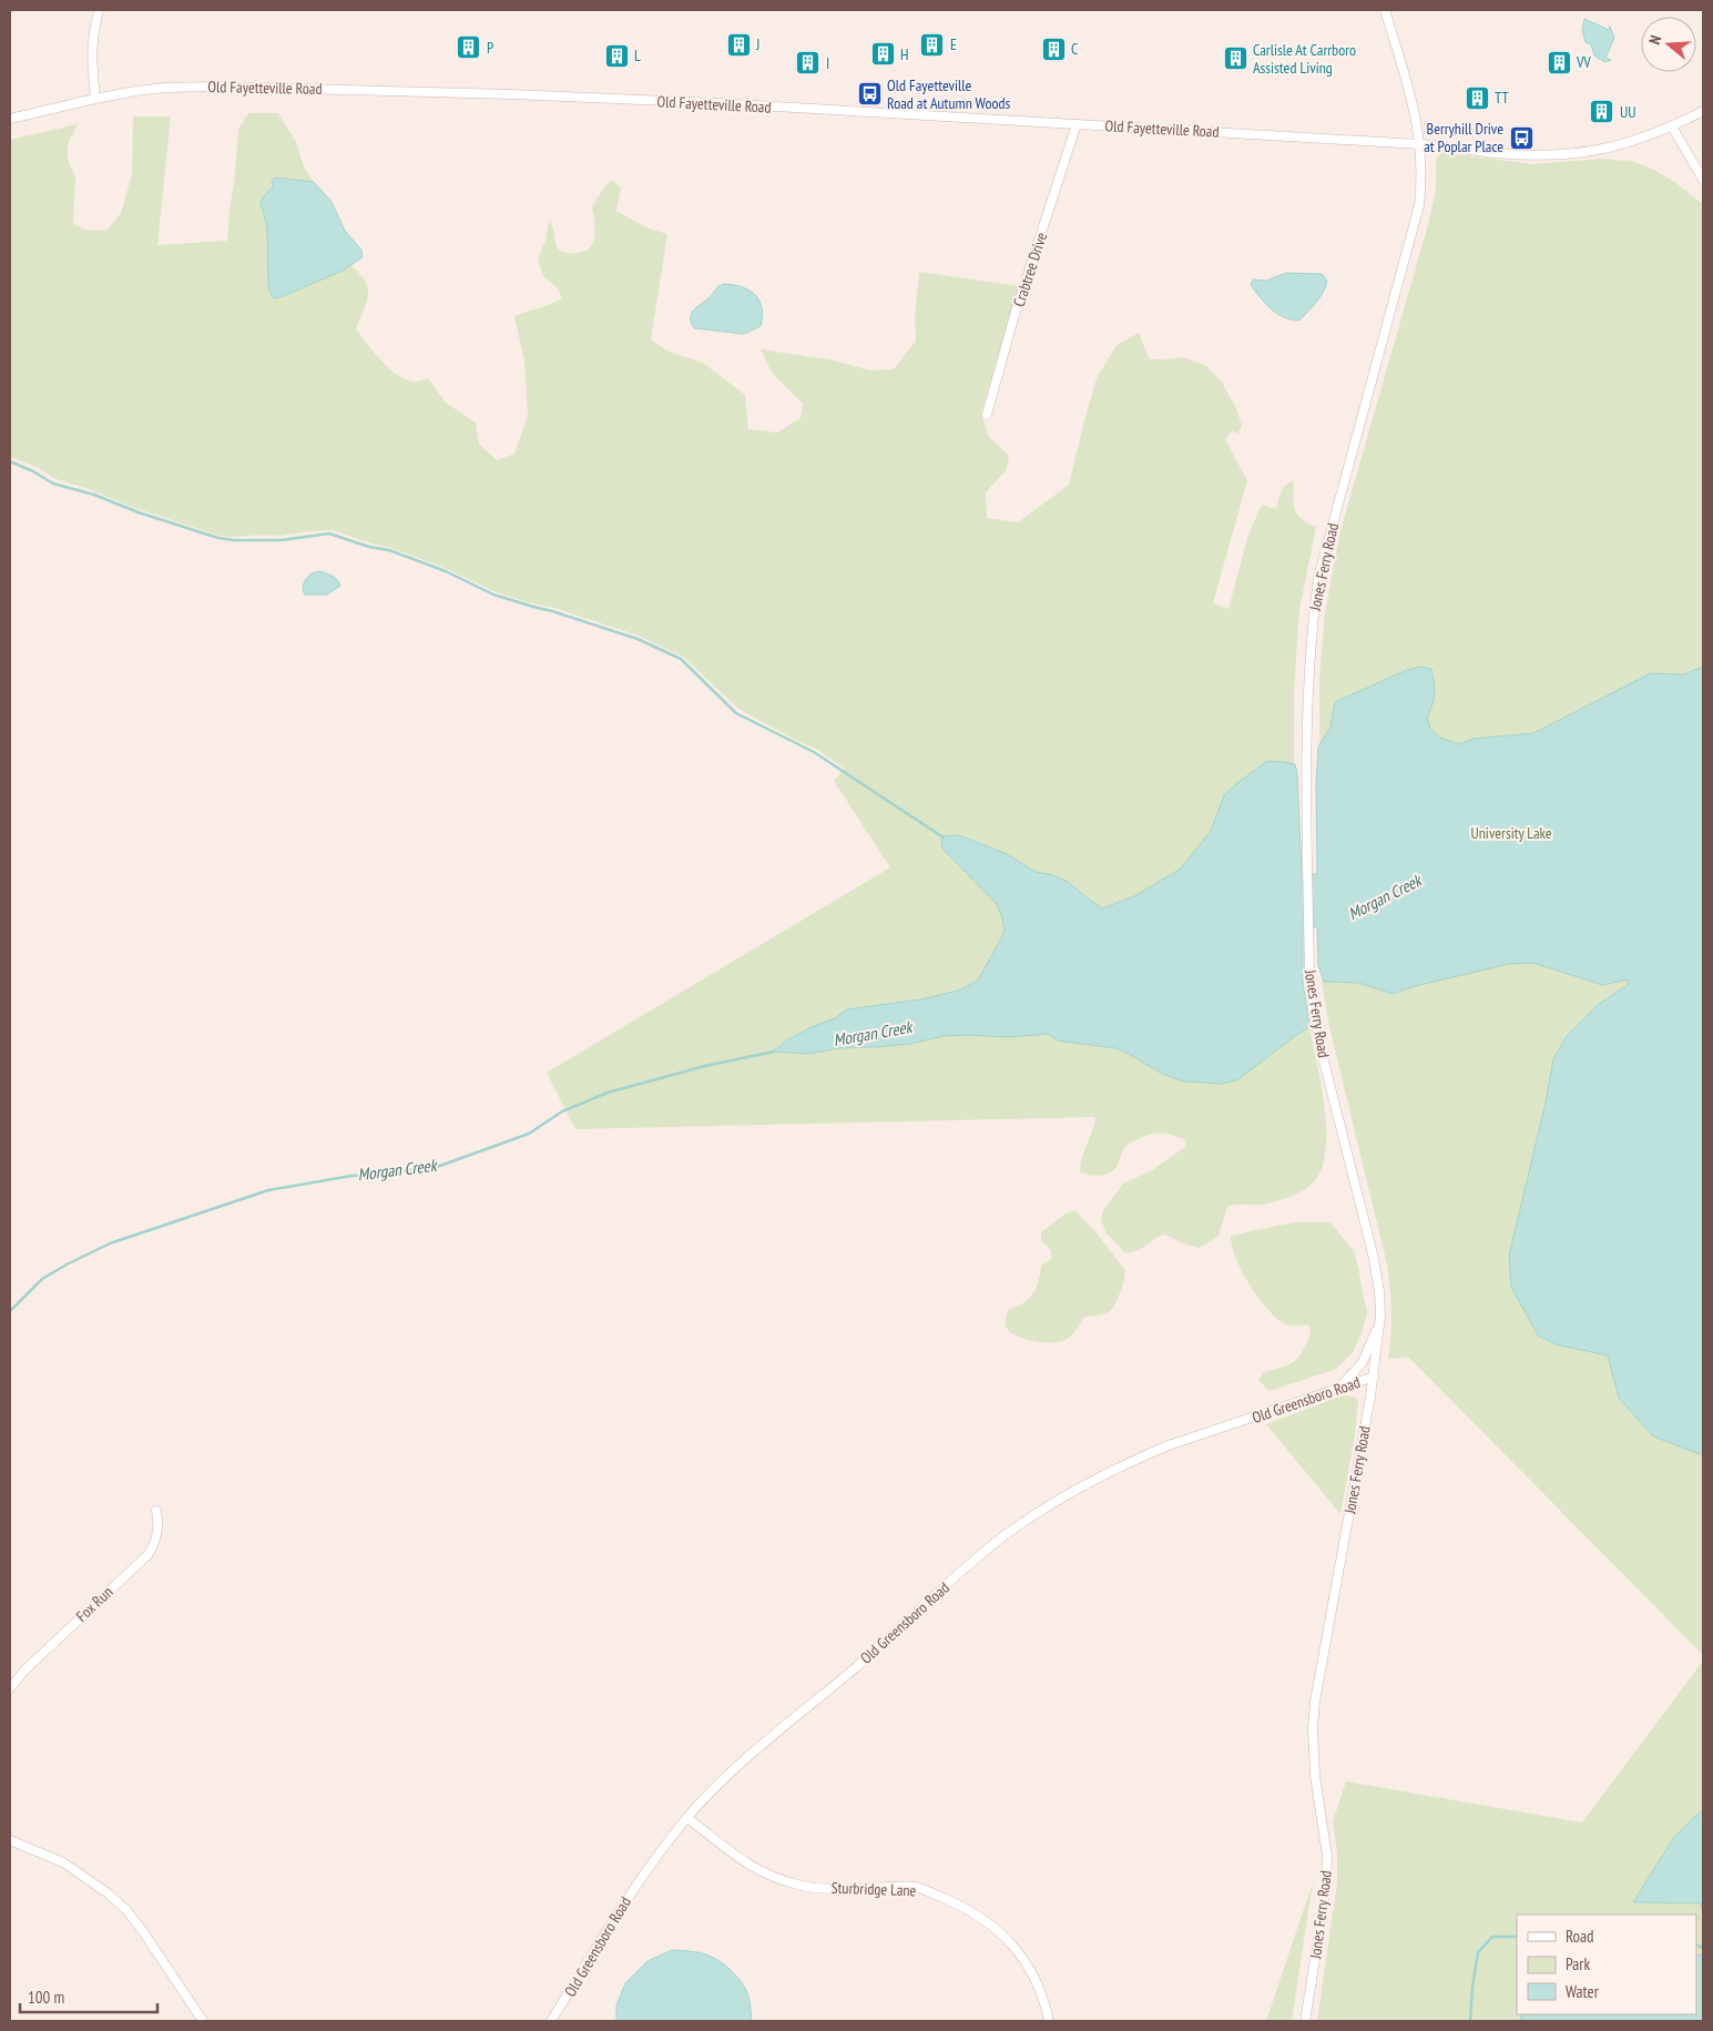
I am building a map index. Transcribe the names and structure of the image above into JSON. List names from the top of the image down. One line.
{"streets":{"street":["Old Fayetteville Road","Crabtree Drive","Jones Ferry Road","Old Greensboro Road","Fox Run","Sturbridge Lane"]},"crossings":[["Old Fayetteville Road","Crabtree Drive"],["Old Fayetteville Road","Jones Ferry Road"],["Jones Ferry Road","Old Greensboro Road"],["Old Greensboro Road","Sturbridge Lane"]],"water":["Morgan Creek"],"parks":["University Lake"],"places":{"building":["J","E","P","C","H","L","Carlisle At Carrboro Assisted Living","VV","I","TT","UU"],"bus stop":["Old Fayetteville Road at Autumn Woods","Berryhill Drive at Poplar Place"]},"legend":["Road","Park","Water"],"scale_bar":"100 m","north":"left"}
